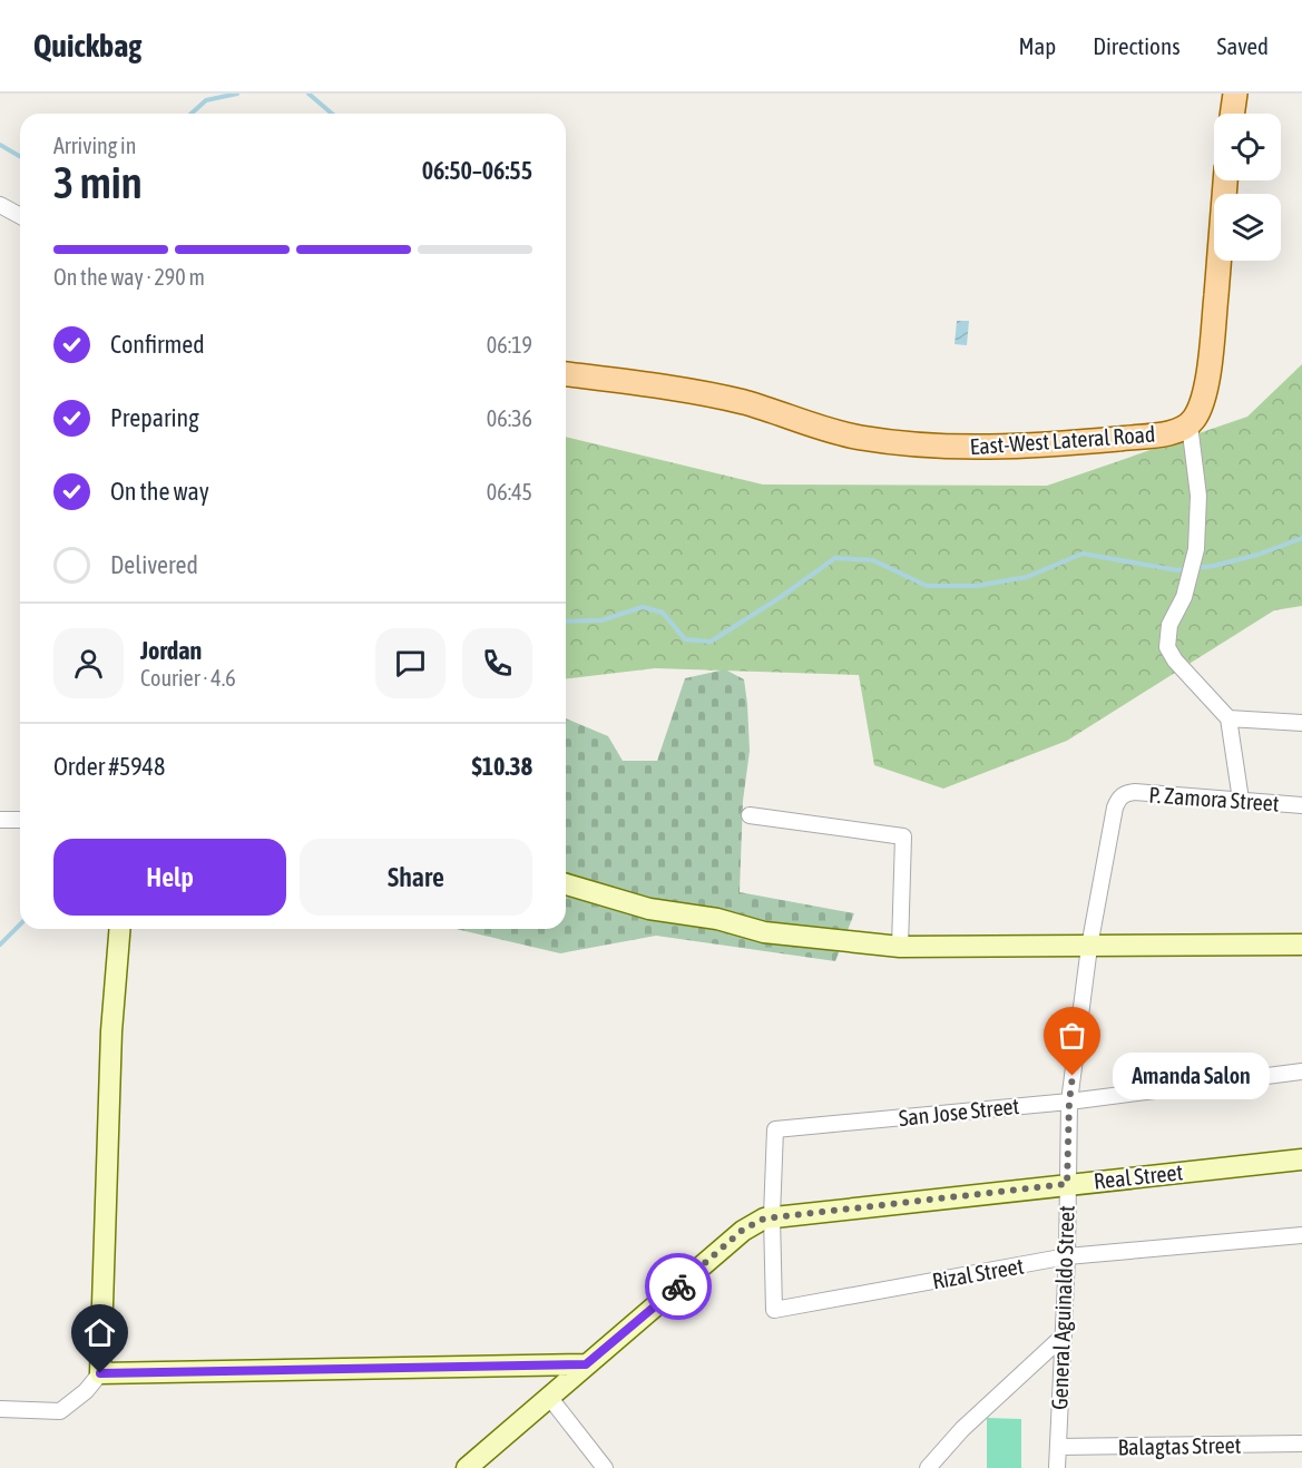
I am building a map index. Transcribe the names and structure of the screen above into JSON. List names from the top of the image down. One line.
{"streets":{"main road":["East-West Lateral Road"],"street":["P. Zamora Street","San Jose Street","Real Street","Rizal Street","General Aguinaldo Street","Balagtas Street"]},"crossings":[["P. Zamora Street","General Aguinaldo Street"],["San Jose Street","Real Street"],["San Jose Street","Rizal Street"],["San Jose Street","General Aguinaldo Street"],["Real Street","Rizal Street"],["Real Street","General Aguinaldo Street"],["Rizal Street","General Aguinaldo Street"],["General Aguinaldo Street","Balagtas Street"]],"places":["Amanda Salon"],"page":{"header":"Quickbag","nav":["Map","Directions","Saved"],"heading":["3 min","Arriving in","06:50–06:55"],"panel":["Jordan","Courier · 4.6","Order #5948","$10.38"],"bar":"On the way · 290 m","list":[["Confirmed","06:19"],["Preparing","06:36"],["On the way","06:45"],"Delivered"],"buttons":["Help","Share"],"bubble":"Amanda Salon"}}
